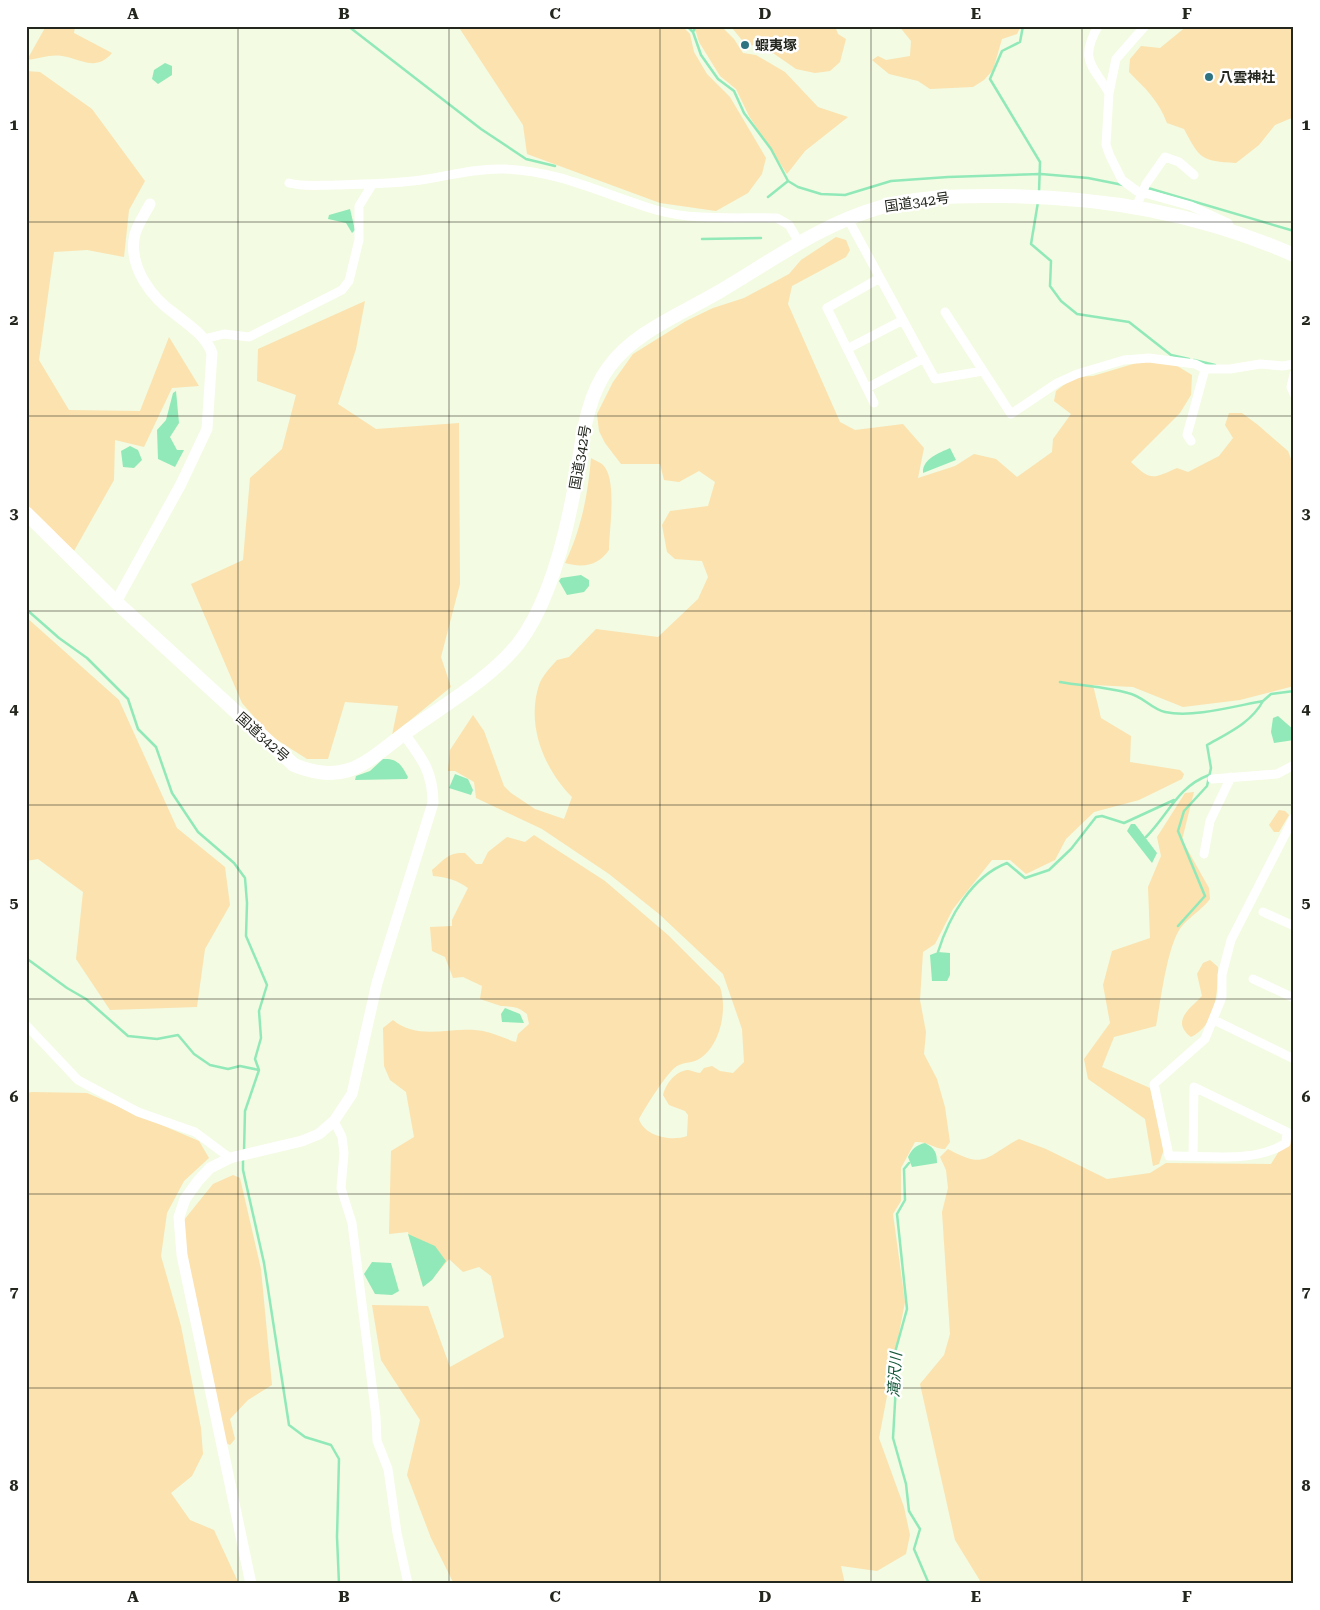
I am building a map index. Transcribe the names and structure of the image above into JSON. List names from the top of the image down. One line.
{"streets":{"highway":["国道342号"]},"water":["滝沢川"],"places":["蝦夷塚","八雲神社"],"grid":{"columns":["A","B","C","D","E","F"],"rows":["1","2","3","4","5","6","7","8"]}}
